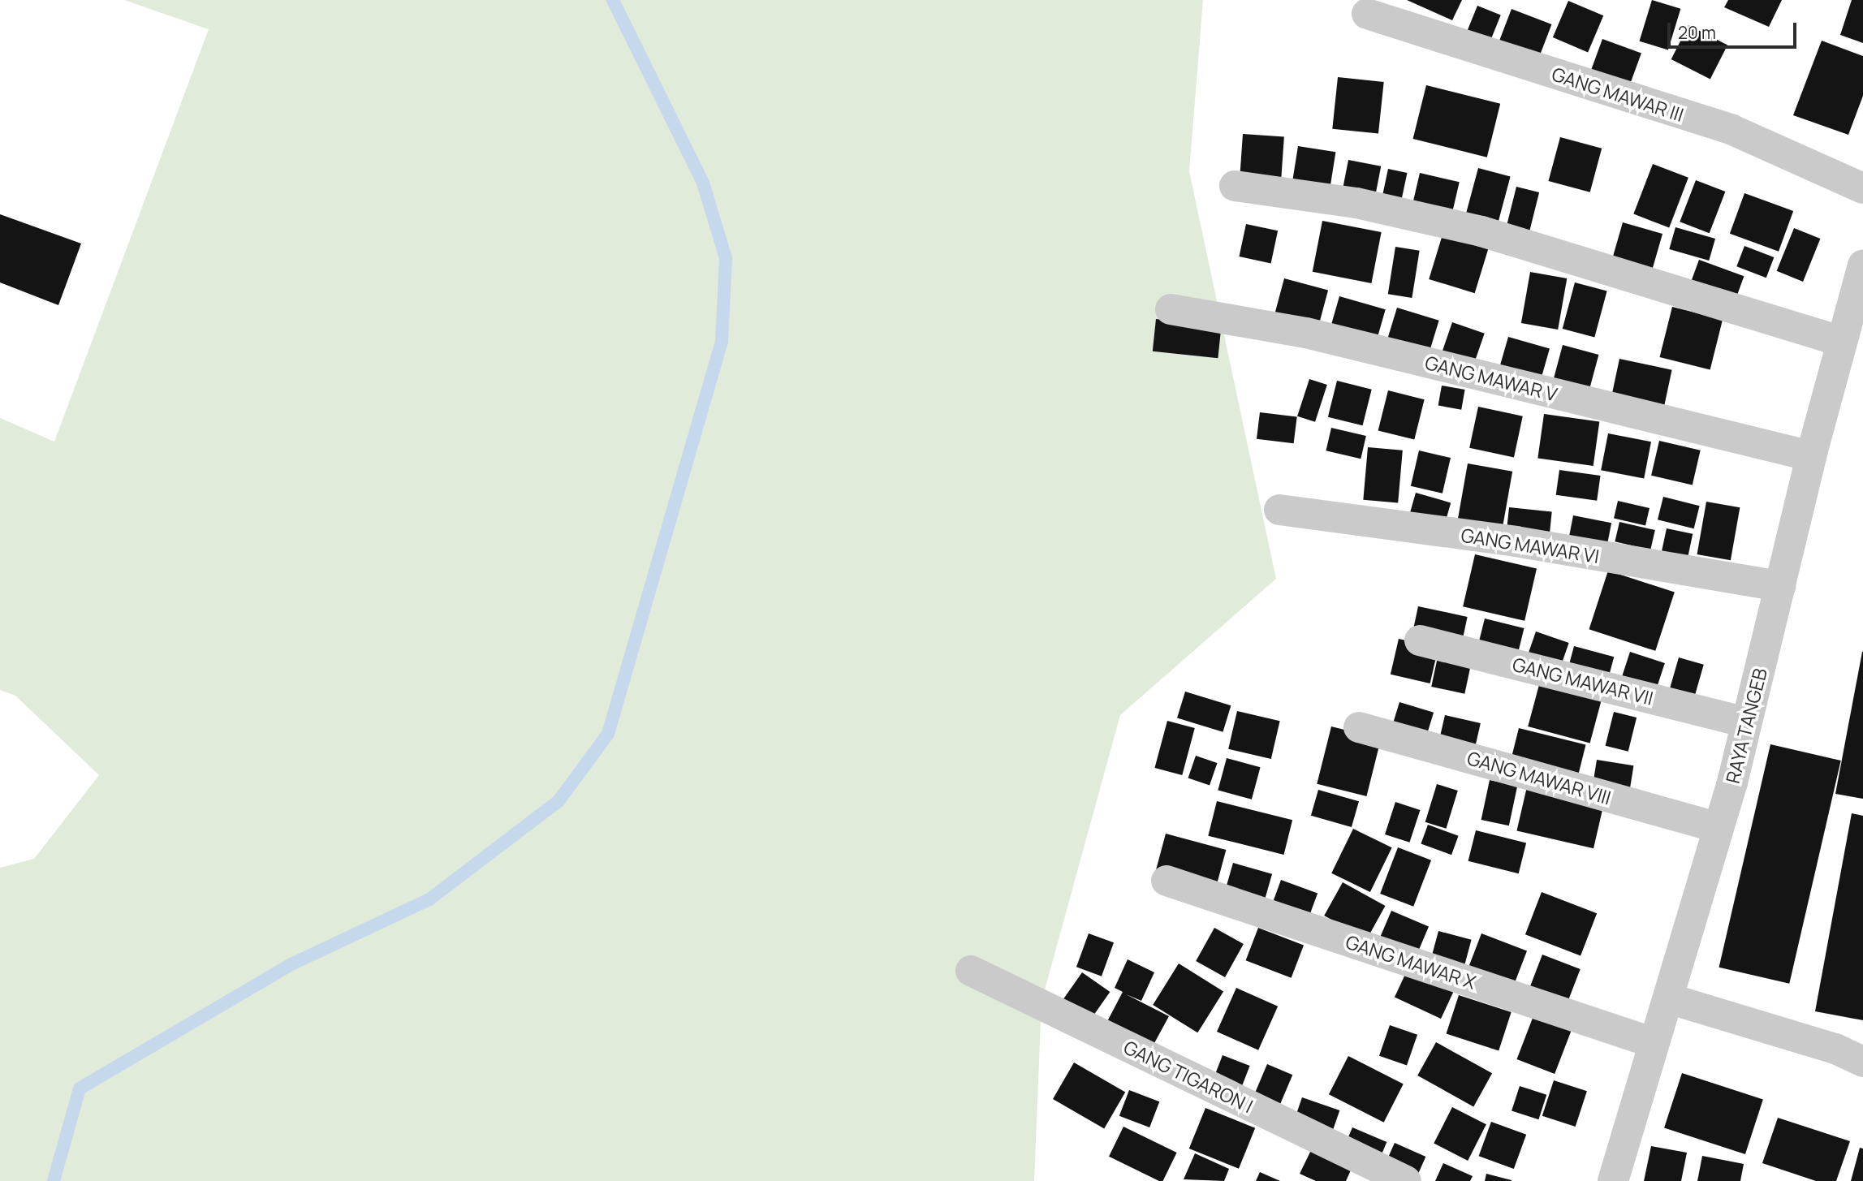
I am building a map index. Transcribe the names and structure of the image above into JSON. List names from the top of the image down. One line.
{"streets":{"street":["GANG MAWAR III","GANG MAWAR V","GANG MAWAR VI","GANG MAWAR VII","RAYA TANGEB","GANG MAWAR VIII","GANG MAWAR X","GANG TIGARON I"]},"crossings":[["GANG MAWAR V","RAYA TANGEB"],["GANG MAWAR VI","RAYA TANGEB"],["GANG MAWAR VII","RAYA TANGEB"],["RAYA TANGEB","GANG MAWAR VIII"],["RAYA TANGEB","GANG MAWAR X"]],"scale_bar":"20 m"}
